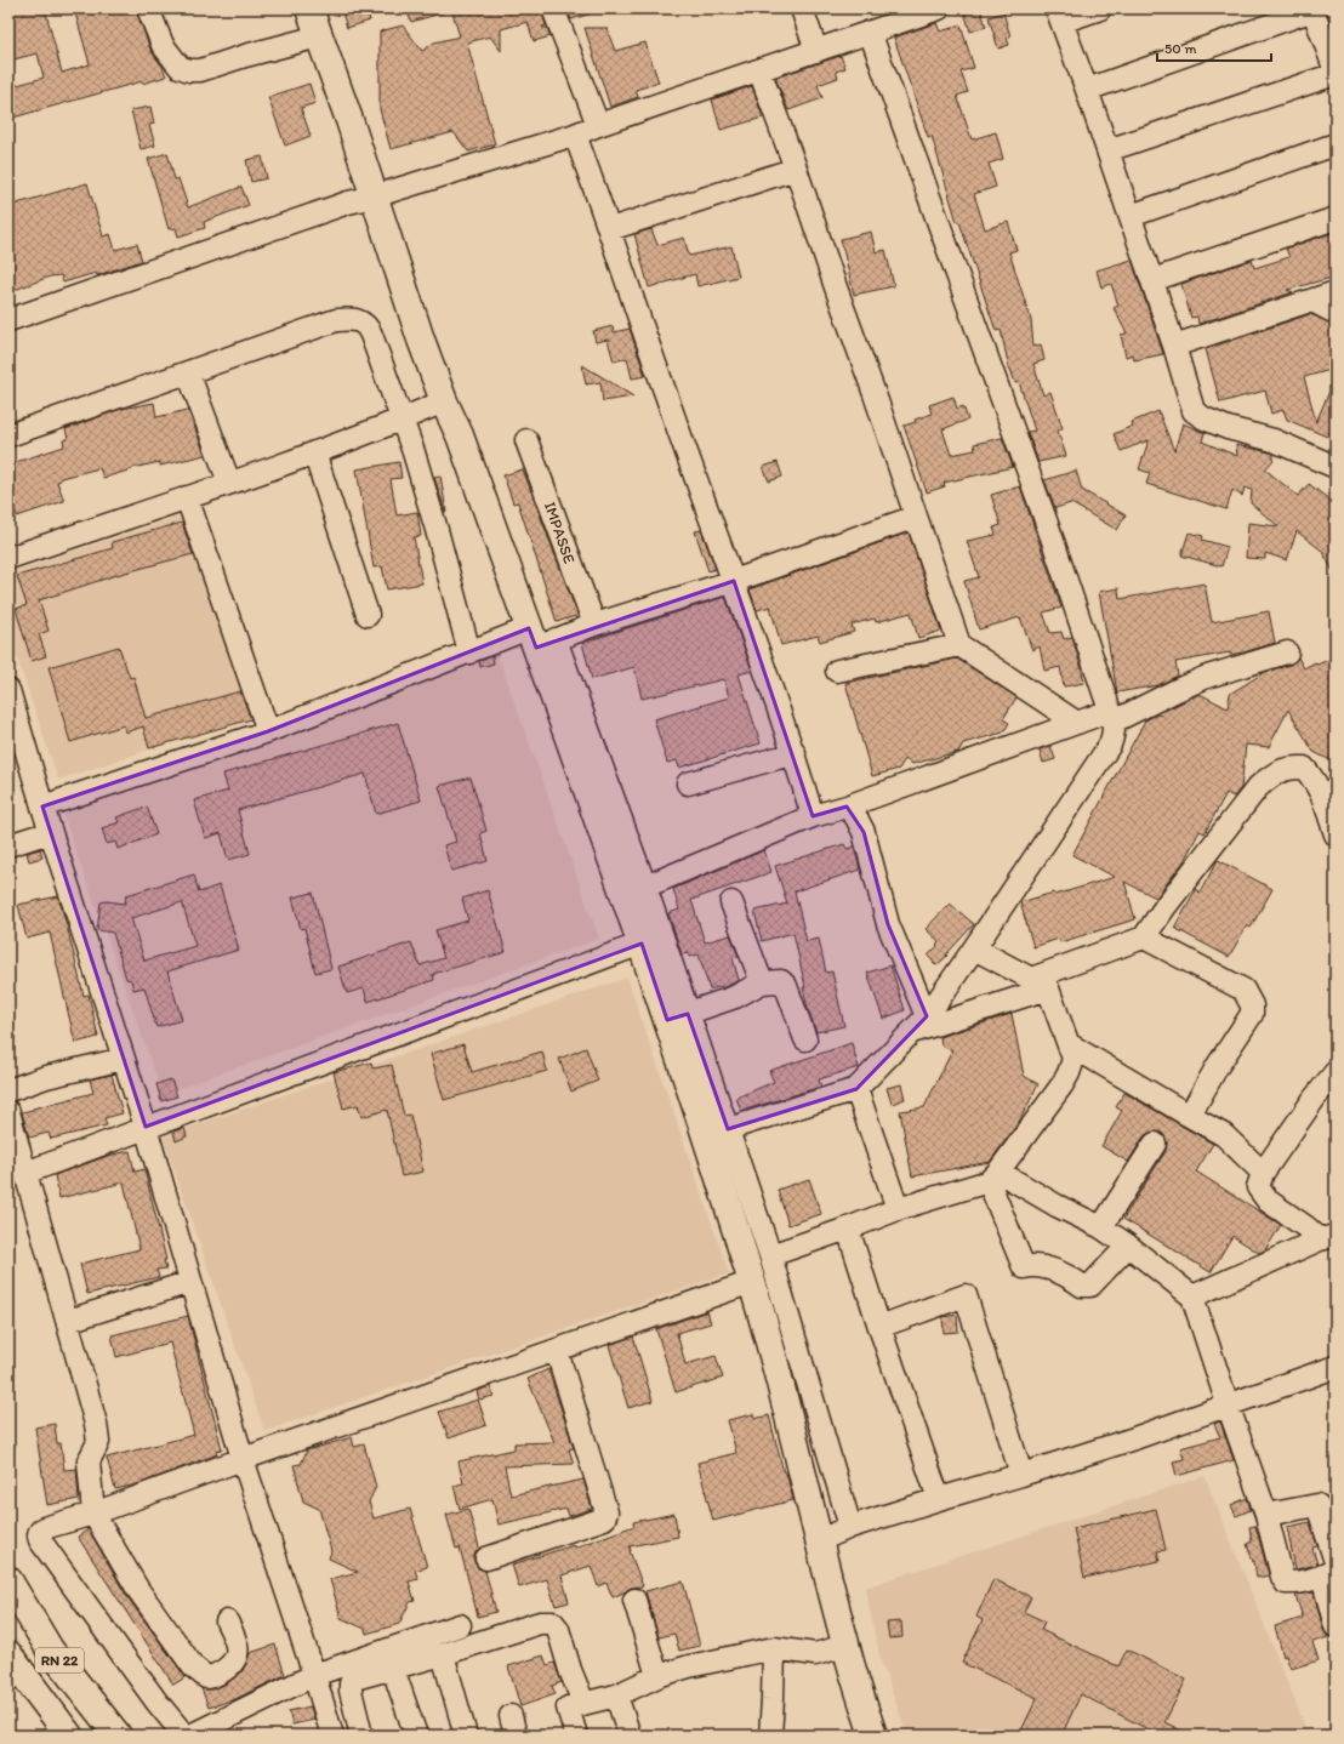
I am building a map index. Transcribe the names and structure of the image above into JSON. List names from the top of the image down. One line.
{"streets":{"main road":["RN 22"],"street":["IMPASSE"]},"scale_bar":"50 m"}
